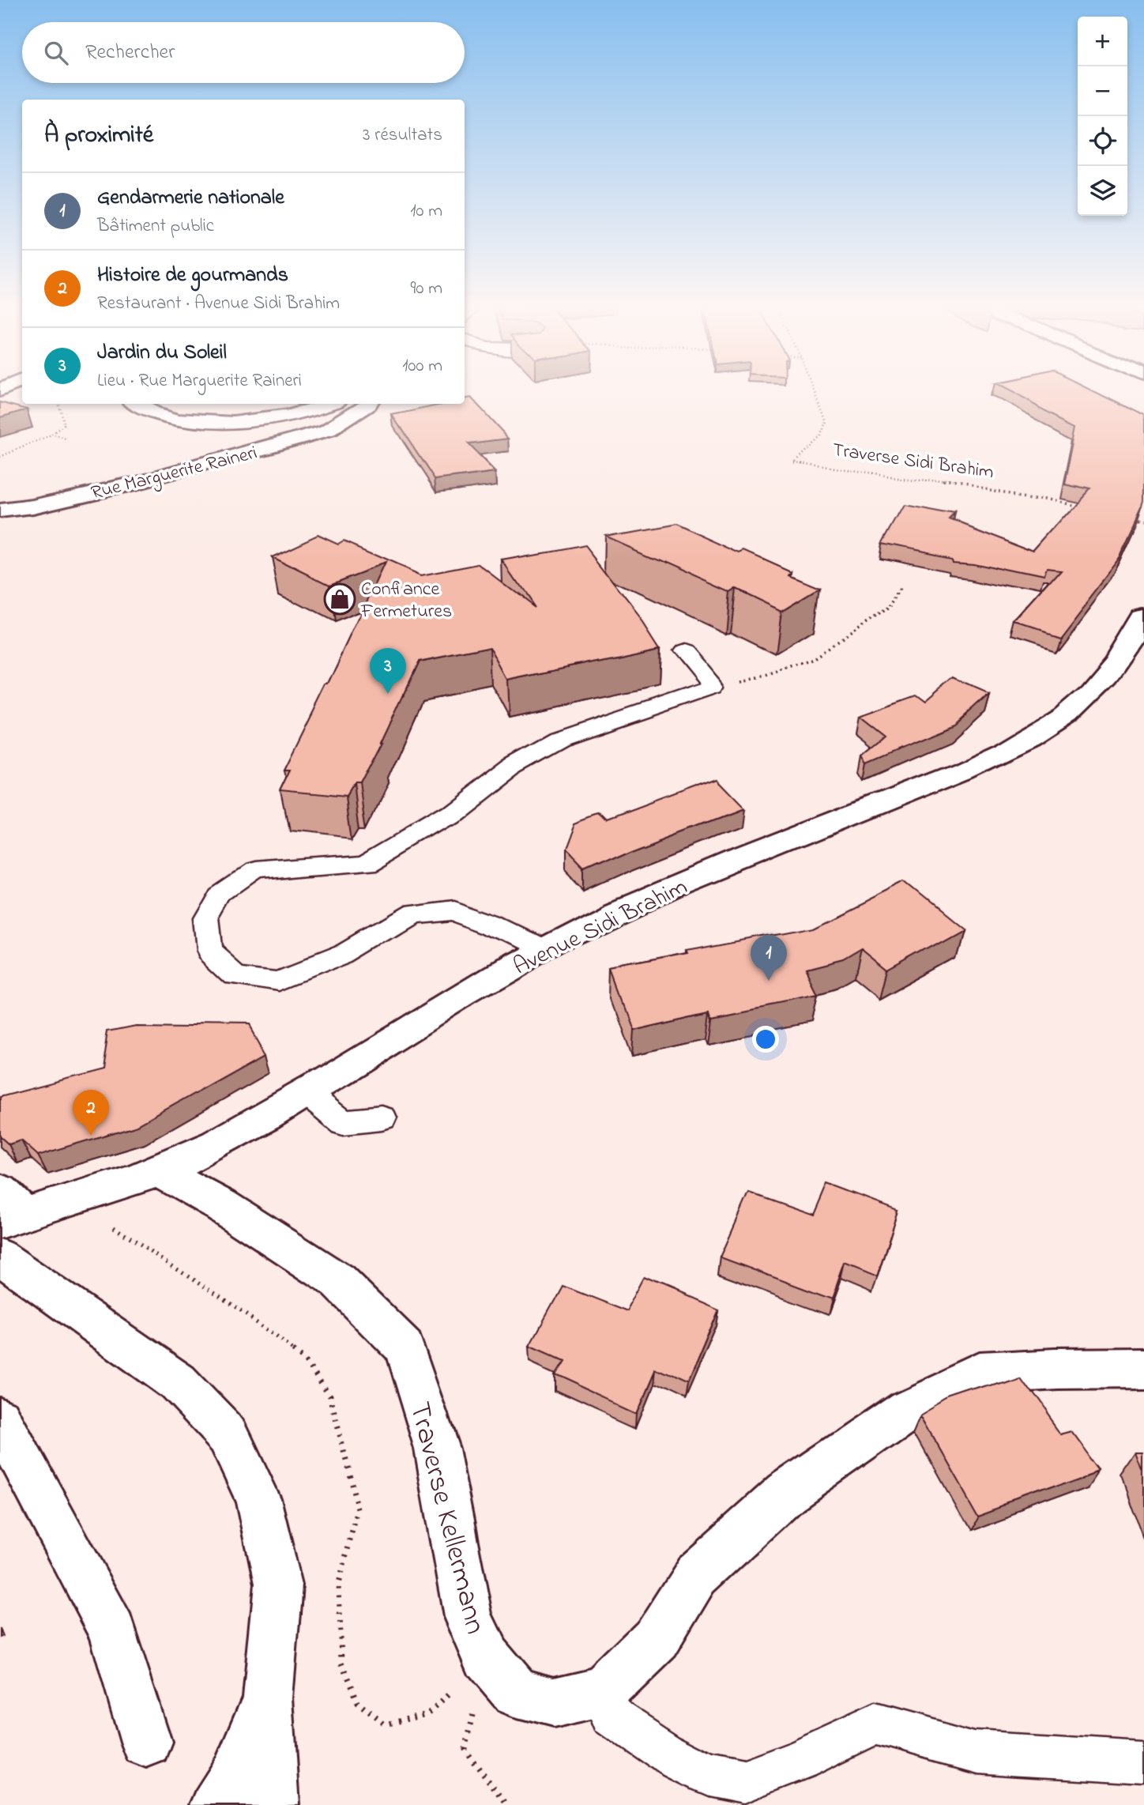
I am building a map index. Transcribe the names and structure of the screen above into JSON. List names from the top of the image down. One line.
{"streets":{"street":["Rue Marguerite Raineri","Avenue Sidi Brahim","Traverse Kellermann"],"path":["Traverse Sidi Brahim"]},"crossings":[["Avenue Sidi Brahim","Traverse Kellermann"]],"places":{"shop":["Confiance Fermetures"]},"page":{"map_buttons":["+","−"],"search":"Rechercher","heading":["À proximité","3 résultats"],"list":[{"mark":"1","name":"Gendarmerie nationale","note":"Bâtiment public","value":"10 m"},{"mark":"2","name":"Histoire de gourmands","note":"Restaurant · Avenue Sidi Brahim","value":"90 m"},{"mark":"3","name":"Jardin du Soleil","note":"Lieu · Rue Marguerite Raineri","value":"100 m"}],"pins":["3","1","2"]}}
